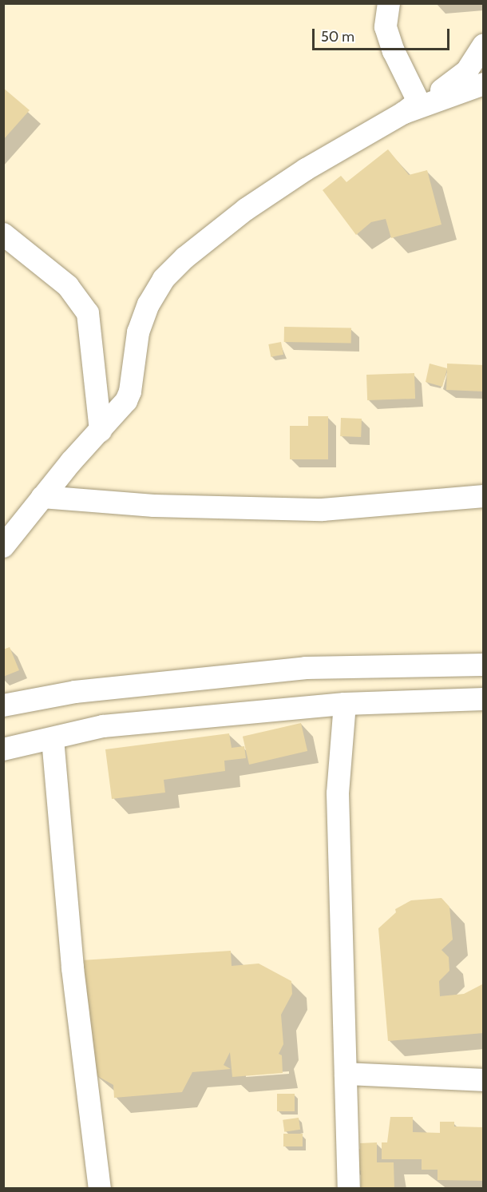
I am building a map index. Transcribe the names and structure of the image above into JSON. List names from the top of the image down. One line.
{"scale_bar":"50 m"}
